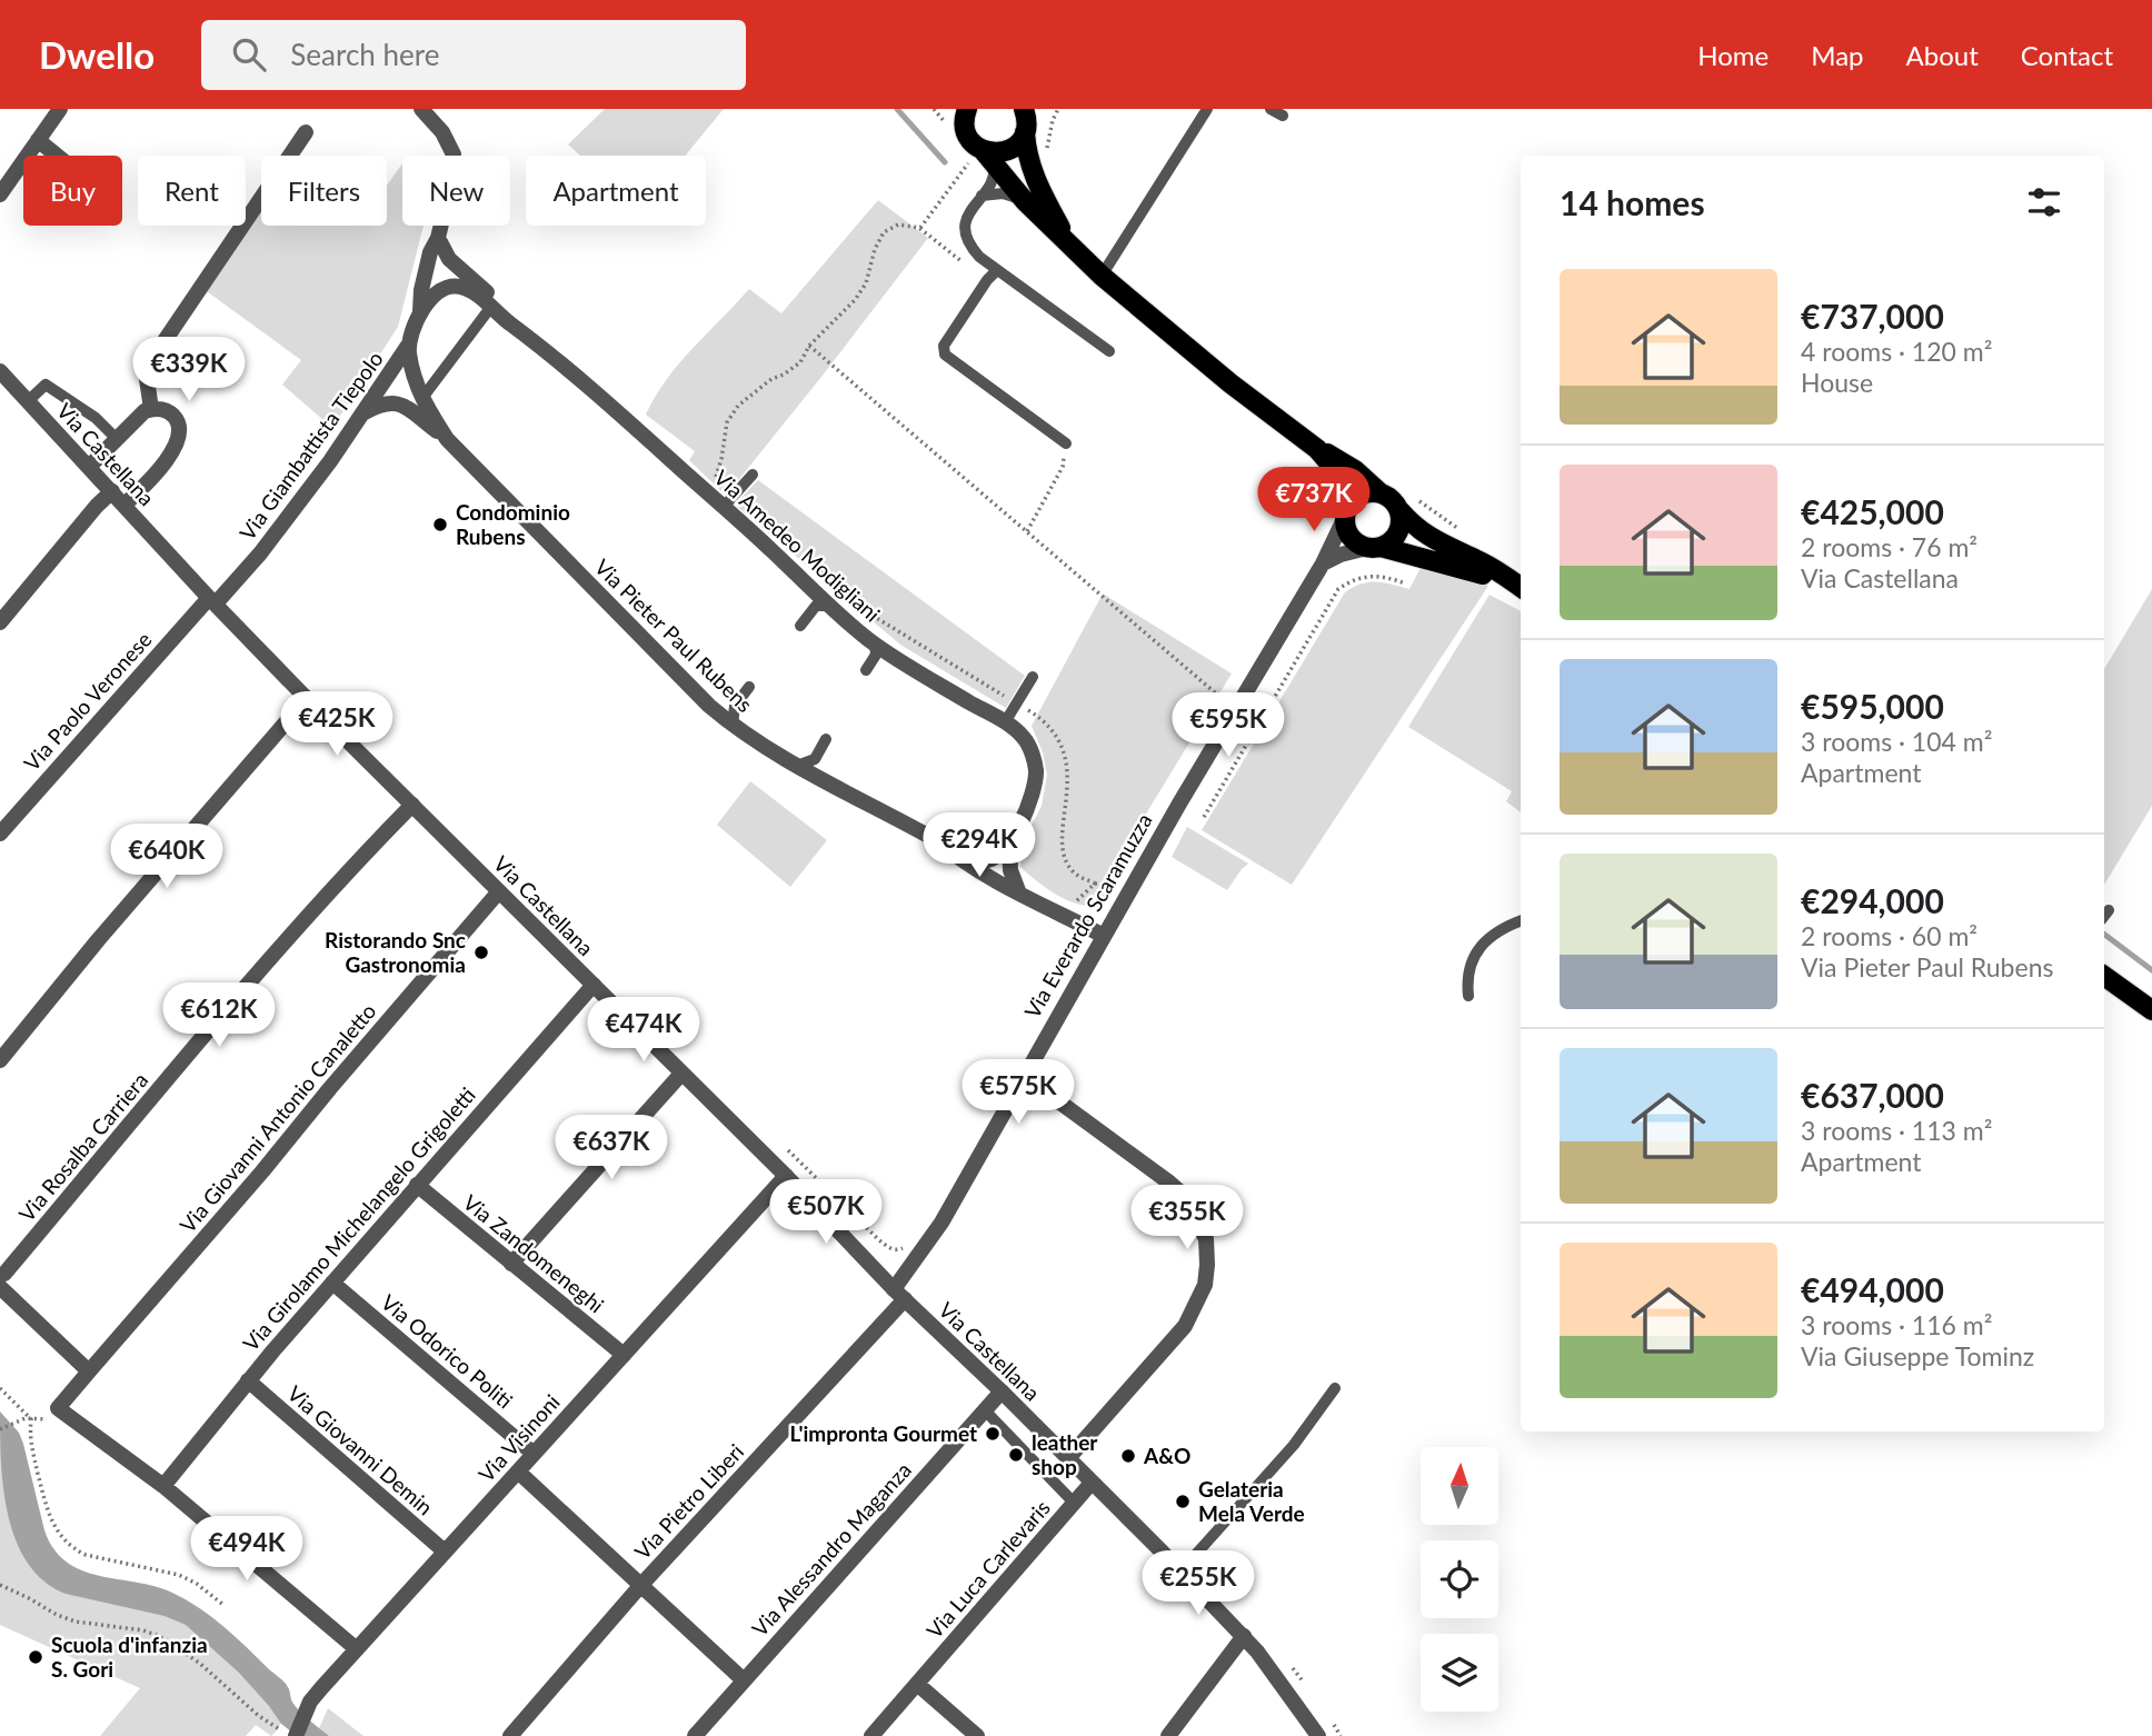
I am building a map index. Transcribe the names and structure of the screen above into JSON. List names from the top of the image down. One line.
{"streets":{"street":["Via Giambattista Tiepolo","Via Castellana","Via Amedeo Modigliani","Via Pieter Paul Rubens","Via Paolo Veronese","Via Everardo Scaramuzza","Via Giovanni Antonio Canaletto","Via Rosalba Carriera","Via Girolamo Michelangelo Grigoletti","Via Zandomeneghi","Via Odorico Politi","Via Visinoni","Via Giovanni Demin","Via Pietro Liberi","Via Alessandro Maganza","Via Luca Carlevaris"]},"crossings":[["Via Giambattista Tiepolo","Via Castellana"],["Via Giambattista Tiepolo","Via Amedeo Modigliani"],["Via Giambattista Tiepolo","Via Pieter Paul Rubens"],["Via Giambattista Tiepolo","Via Paolo Veronese"],["Via Castellana","Via Paolo Veronese"],["Via Castellana","Via Everardo Scaramuzza"],["Via Castellana","Via Giovanni Antonio Canaletto"],["Via Castellana","Via Rosalba Carriera"],["Via Castellana","Via Girolamo Michelangelo Grigoletti"],["Via Castellana","Via Visinoni"],["Via Castellana","Via Pietro Liberi"],["Via Castellana","Via Alessandro Maganza"],["Via Castellana","Via Luca Carlevaris"],["Via Pieter Paul Rubens","Via Everardo Scaramuzza"],["Via Everardo Scaramuzza","Via Pietro Liberi"],["Via Giovanni Antonio Canaletto","Via Girolamo Michelangelo Grigoletti"],["Via Girolamo Michelangelo Grigoletti","Via Zandomeneghi"],["Via Girolamo Michelangelo Grigoletti","Via Odorico Politi"],["Via Girolamo Michelangelo Grigoletti","Via Giovanni Demin"],["Via Zandomeneghi","Via Visinoni"],["Via Odorico Politi","Via Visinoni"],["Via Visinoni","Via Giovanni Demin"]],"places":["Condominio Rubens","Ristorando Snc Gastronomia","L'impronta Gourmet","leather shop","A&O","Gelateria Mela Verde","Scuola d'infanzia S. Gori"],"north":"top","page":{"header":"Dwello","search":"Search here","nav":["Home","Map","About","Contact"],"chip":["Buy","Rent","Filters","New","Apartment"],"heading":"14 homes","list":[{"name":"€737,000","note":"4 rooms · 120 m² · House"},{"name":"€425,000","note":"2 rooms · 76 m² · Via Castellana"},{"name":"€595,000","note":"3 rooms · 104 m² · Apartment"},{"name":"€294,000","note":"2 rooms · 60 m² · Via Pieter Paul Rubens"},{"name":"€637,000","note":"3 rooms · 113 m² · Apartment"},{"name":"€494,000","note":"3 rooms · 116 m² · Via Giuseppe Tominz"}],"price":["€339K","€737K","€425K","€595K","€294K","€640K","€612K","€474K","€575K","€637K","€507K","€355K","€494K","€255K"]}}
